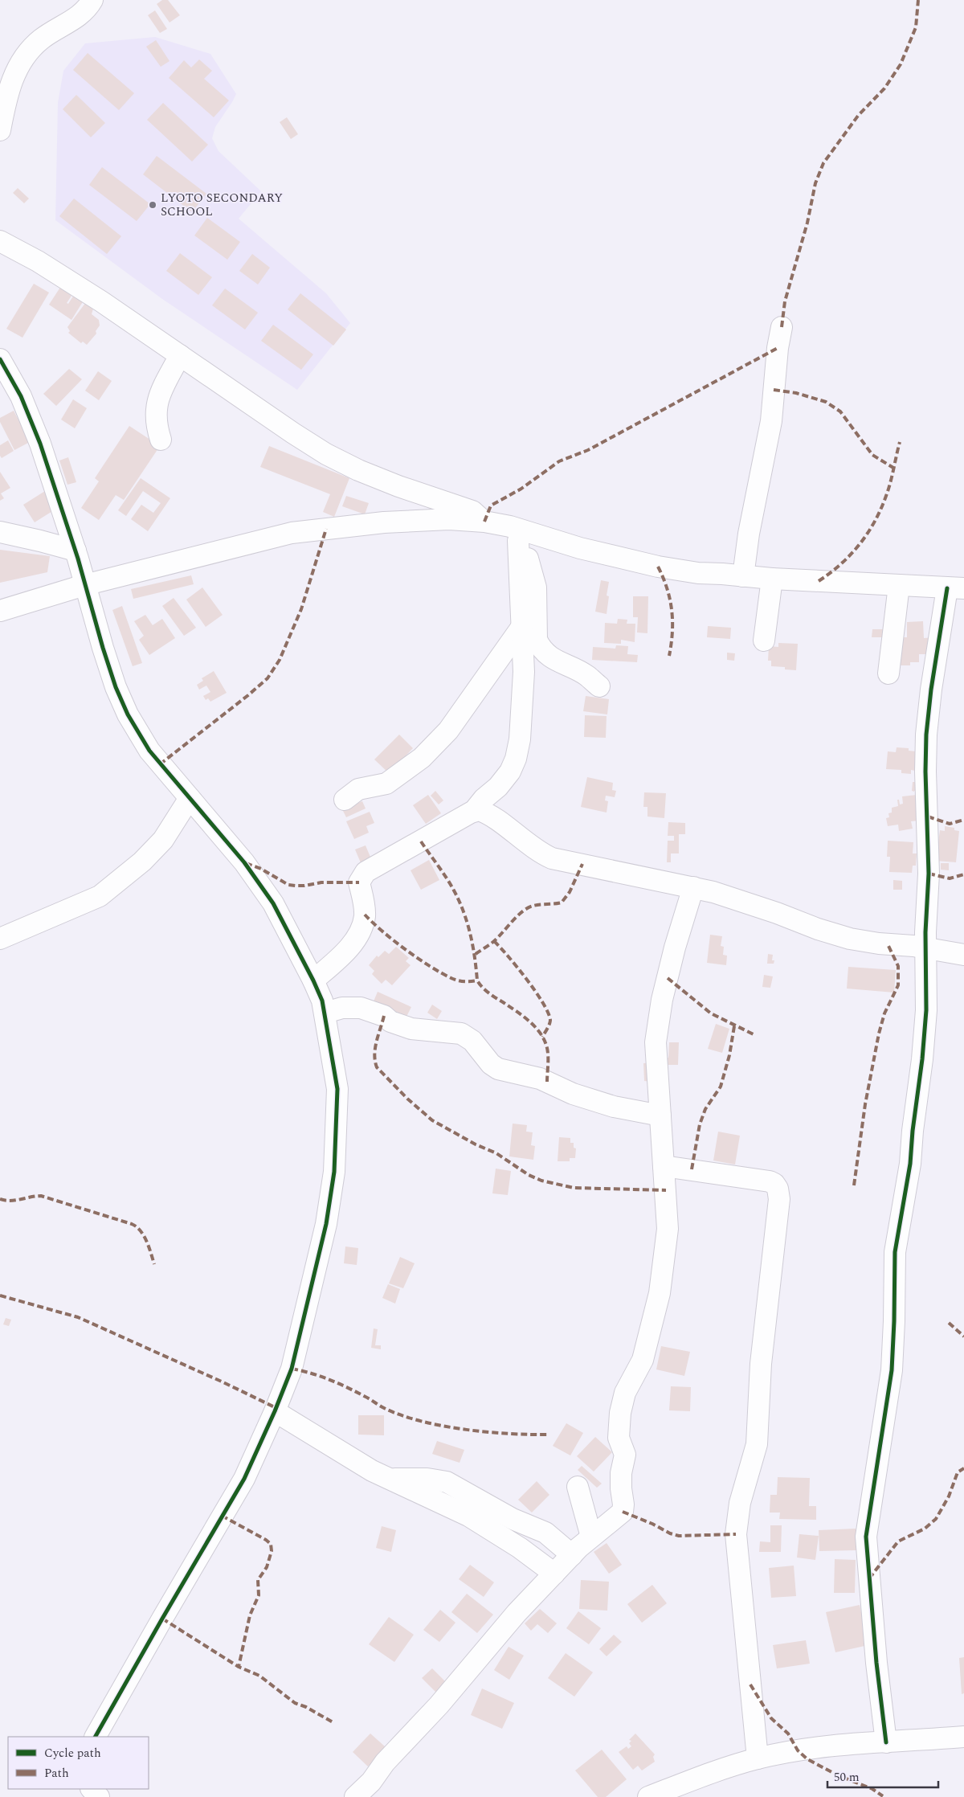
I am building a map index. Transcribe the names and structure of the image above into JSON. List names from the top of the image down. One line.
{"places":["LYOTO SECONDARY SCHOOL"],"legend":["Cycle path","Path"],"scale_bar":"50 m"}
